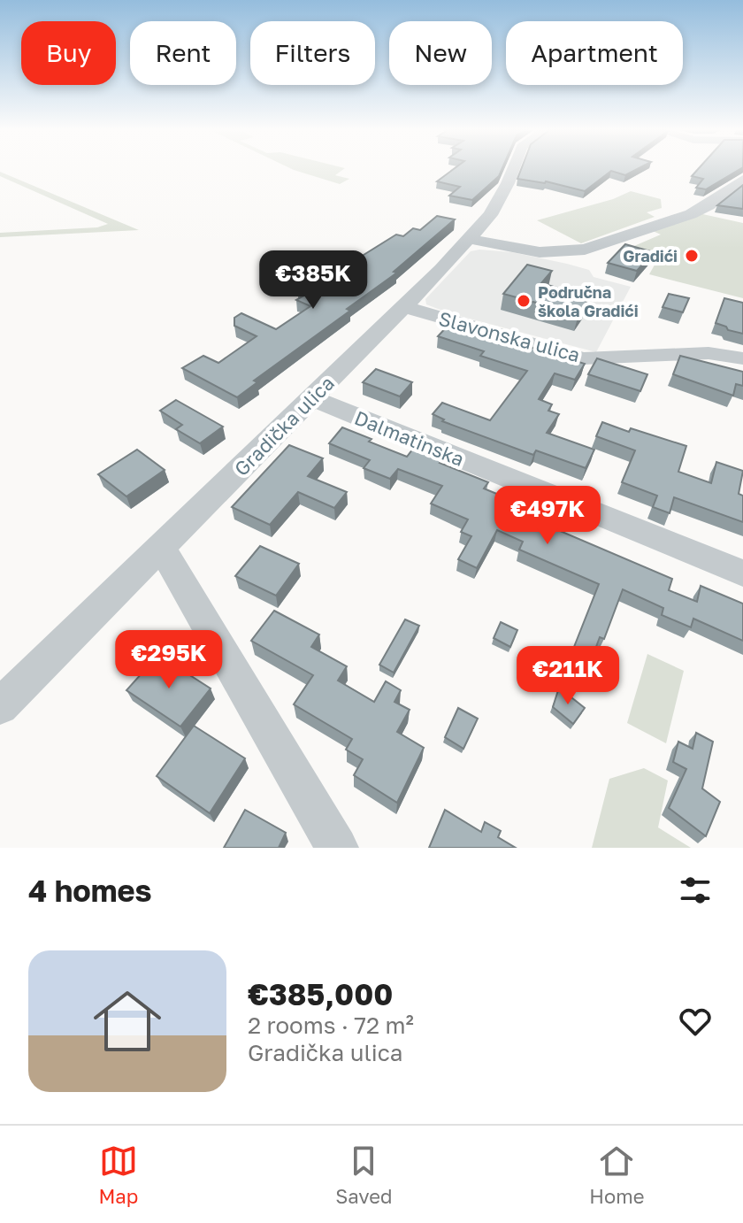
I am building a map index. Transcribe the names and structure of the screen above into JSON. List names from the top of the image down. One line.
{"streets":{"street":["Slavonska ulica","Gradička ulica","Dalmatinska"]},"crossings":[["Slavonska ulica","Gradička ulica"],["Gradička ulica","Dalmatinska"]],"places":["Gradići","Područna škola Gradići"],"page":{"chip":["Buy","Rent","Filters","New","Apartment"],"price":["€385K","€497K","€295K","€211K"],"heading":"4 homes","list":[{"name":"€385,000","note":"2 rooms · 72 m² · Gradička ulica"}],"tabs":["Map","Saved","Home"]}}
